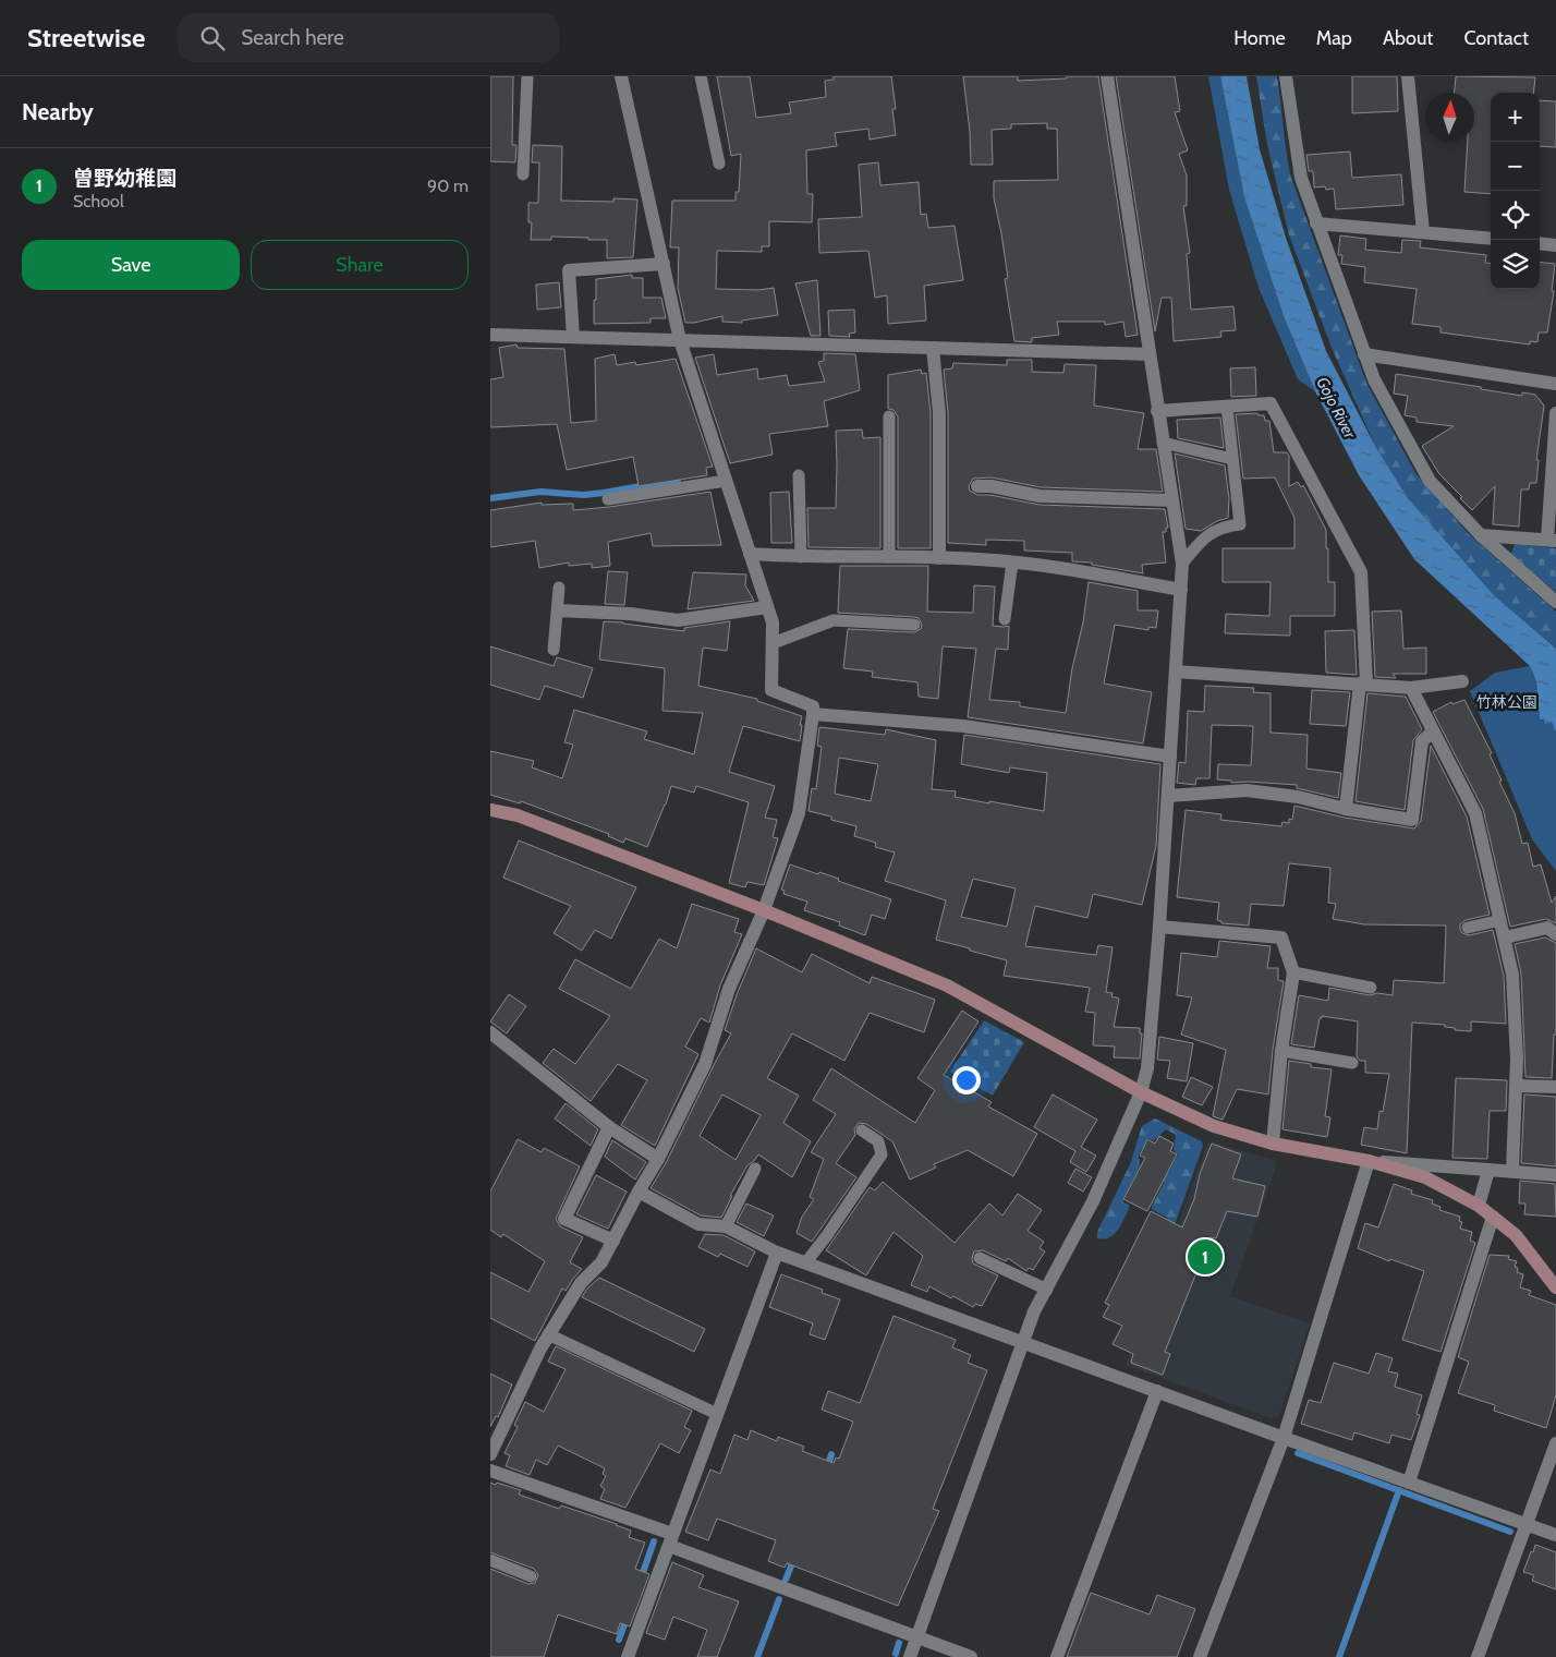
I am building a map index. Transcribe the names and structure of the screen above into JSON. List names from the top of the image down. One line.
{"water":["Gojo River"],"parks":["竹林公園"],"north":"top","page":{"header":"Streetwise","search":"Search here","nav":["Home","Map","About","Contact"],"heading":"Nearby","map_buttons":["+","−"],"list":[{"mark":"1","name":"曽野幼稚園","note":"School","value":"90 m"}],"buttons":["Save","Share"],"pins":"1"}}
